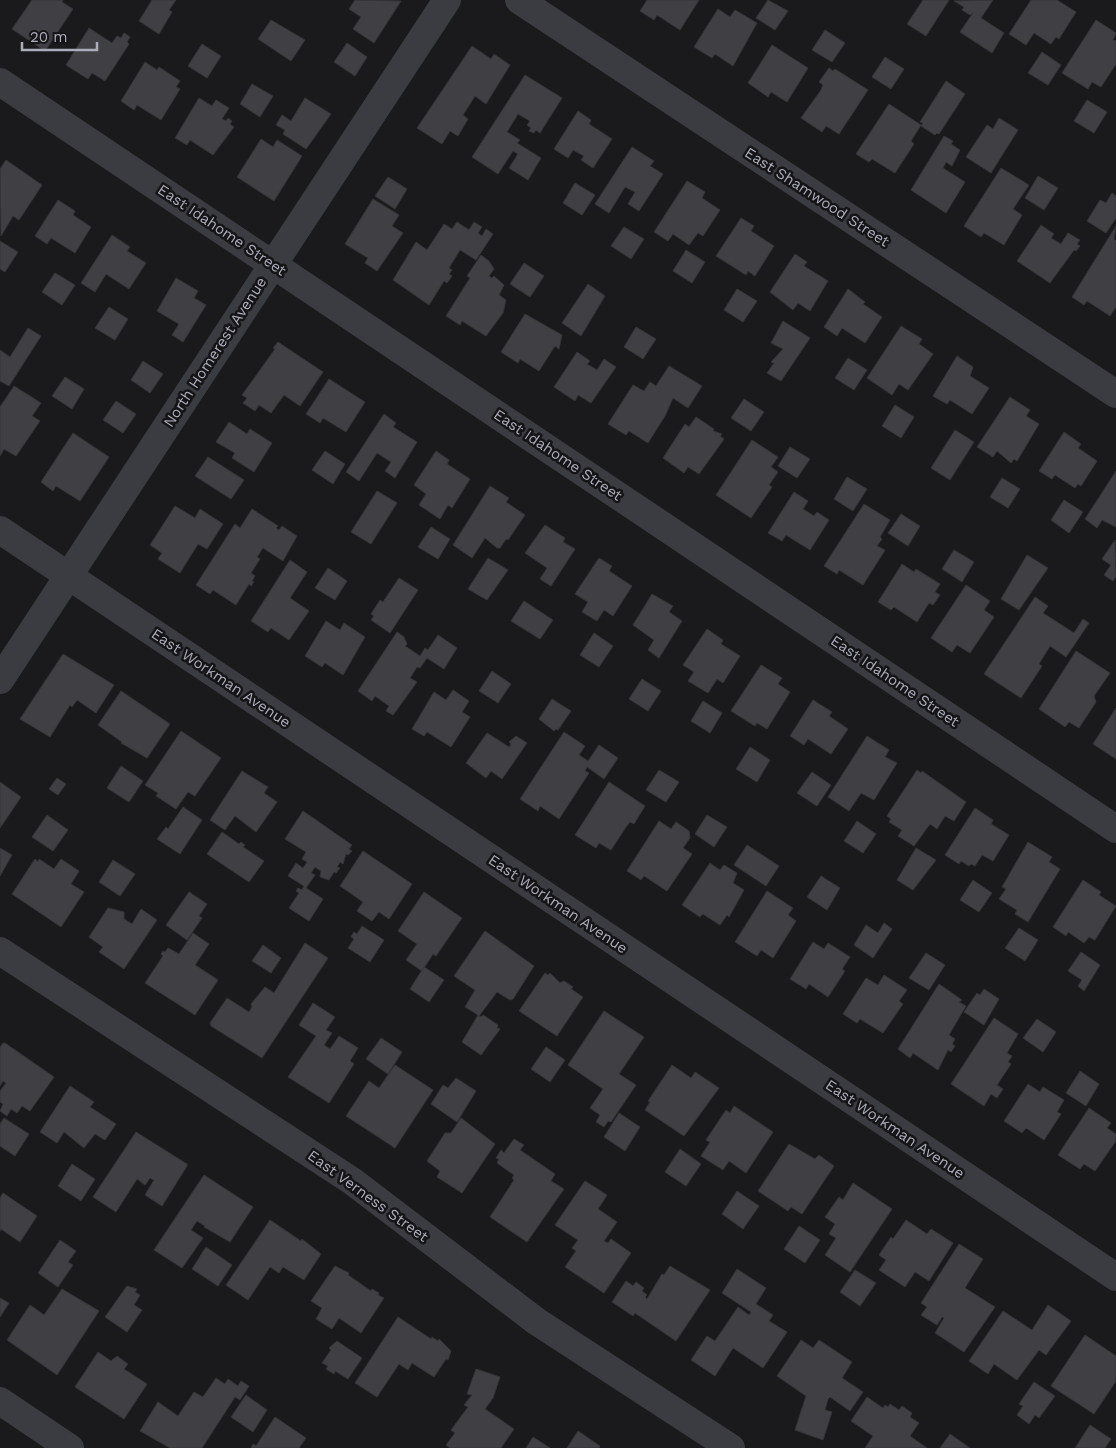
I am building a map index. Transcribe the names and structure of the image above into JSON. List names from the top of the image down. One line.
{"streets":{"street":["East Shamwood Street","East Idahome Street","North Homerest Avenue","East Workman Avenue","East Verness Street"]},"crossings":[["East Idahome Street","North Homerest Avenue"],["North Homerest Avenue","East Workman Avenue"]],"scale_bar":"20 m"}
